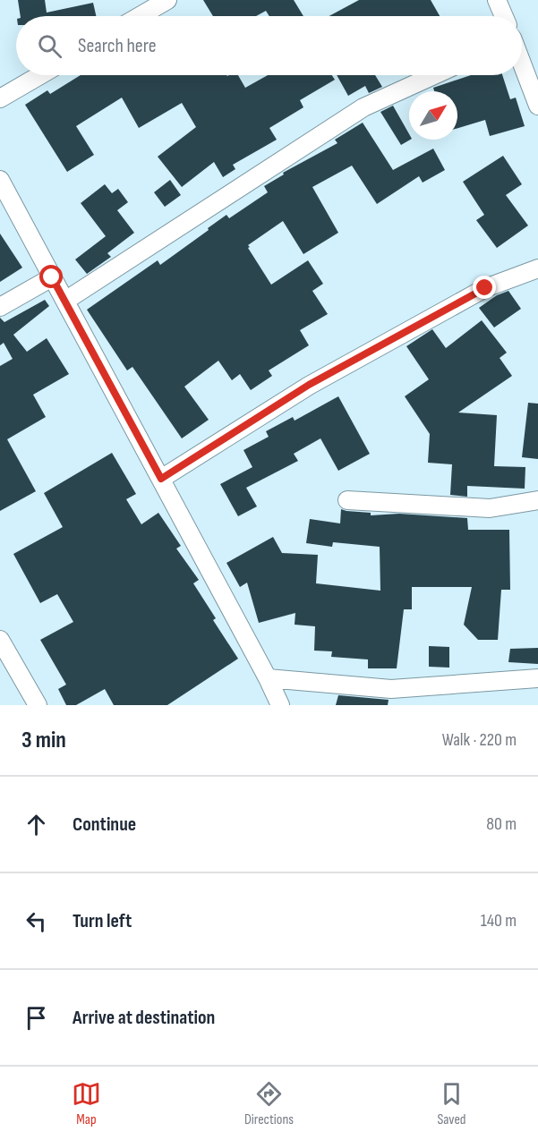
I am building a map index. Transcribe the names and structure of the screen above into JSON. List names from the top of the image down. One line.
{"north":"top right","page":{"search":"Search here","heading":["3 min","Walk · 220 m"],"list":[["Continue","80 m"],["Turn left","140 m"],"Arrive at destination"],"nav":["Map","Directions","Saved"]}}
